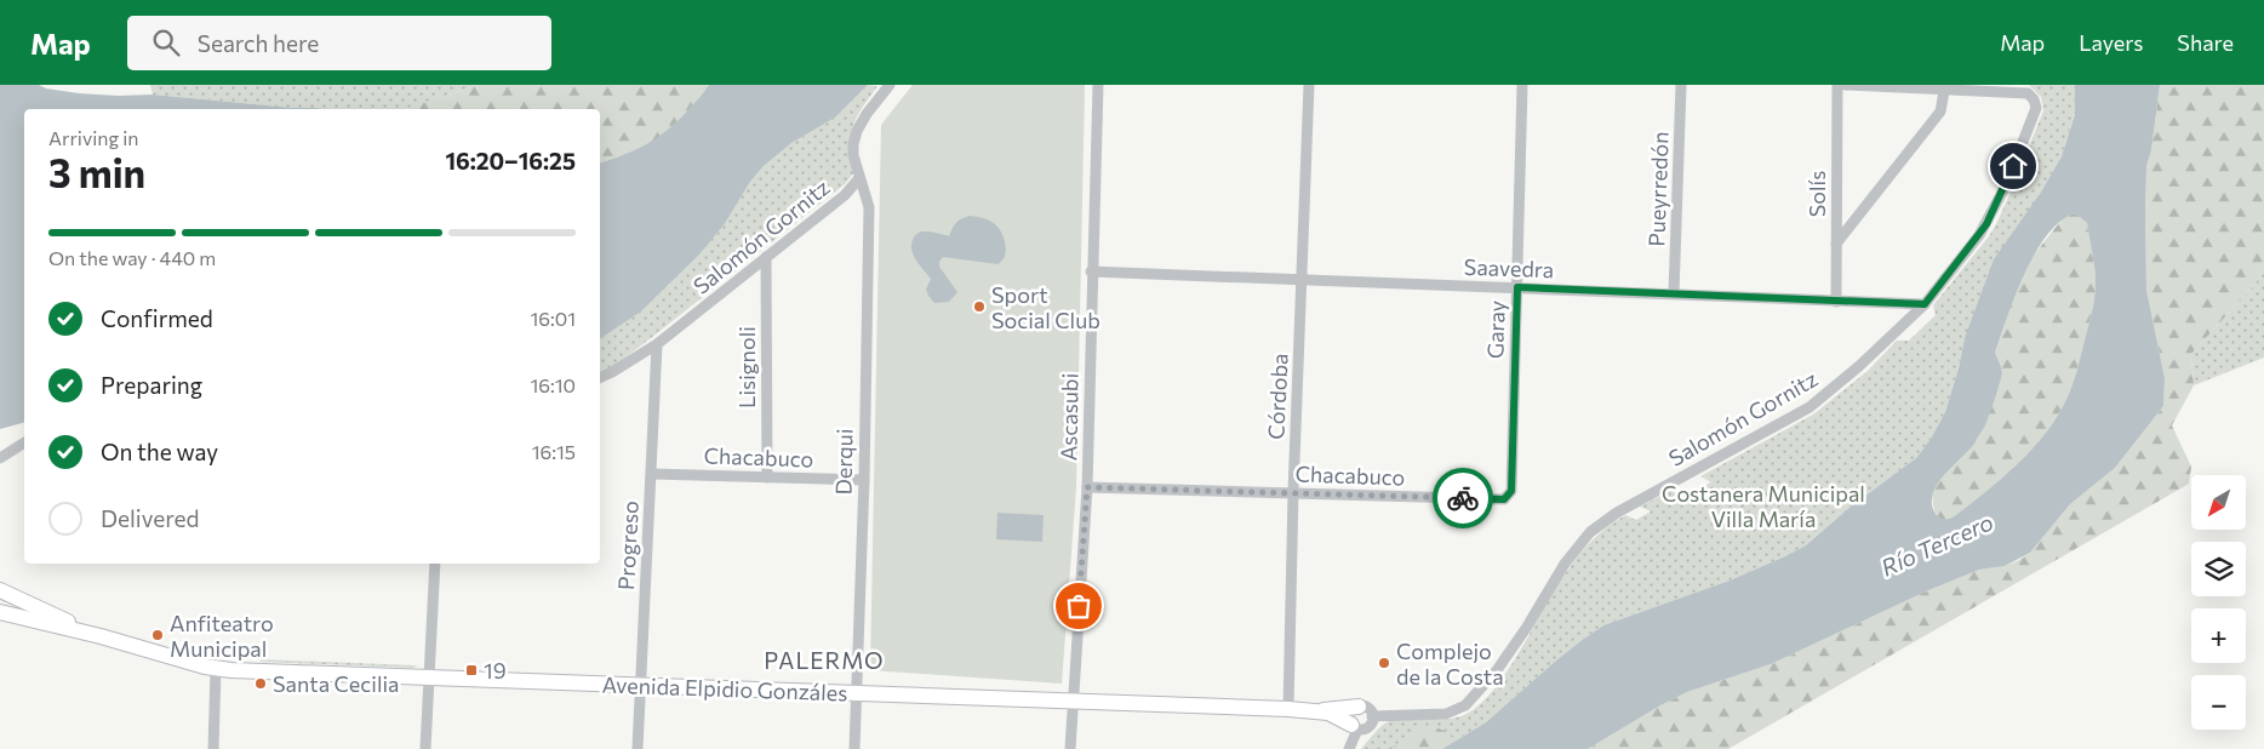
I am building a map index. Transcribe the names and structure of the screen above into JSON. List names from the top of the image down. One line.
{"streets":{"main road":["Avenida Elpidio Gonzáles"],"street":["Pueyrredón","Solís","Salomón Gornitz","Saavedra","Garay","Lisignoli","Córdoba","Ascasubi","Chacabuco","Derqui","Progreso"]},"crossings":[["Pueyrredón","Saavedra"],["Solís","Saavedra"],["Salomón Gornitz","Saavedra"],["Salomón Gornitz","Lisignoli"],["Salomón Gornitz","Derqui"],["Salomón Gornitz","Progreso"],["Salomón Gornitz","Avenida Elpidio Gonzáles"],["Saavedra","Garay"],["Saavedra","Córdoba"],["Saavedra","Ascasubi"],["Garay","Chacabuco"],["Lisignoli","Chacabuco"],["Córdoba","Chacabuco"],["Córdoba","Avenida Elpidio Gonzáles"],["Ascasubi","Chacabuco"],["Ascasubi","Avenida Elpidio Gonzáles"],["Chacabuco","Derqui"],["Chacabuco","Progreso"],["Derqui","Avenida Elpidio Gonzáles"],["Progreso","Avenida Elpidio Gonzáles"]],"districts":["PALERMO"],"water":["Río Tercero"],"parks":["Costanera Municipal Villa María"],"places":{"other":["Sport Social Club","Anfiteatro Municipal","Complejo de la Costa","Santa Cecilia"],"transit":["19"]},"north":"bottom left","page":{"header":"Map","search":"Search here","nav":["Map","Layers","Share"],"heading":["3 min","Arriving in","16:20–16:25"],"bar":"On the way · 440 m","list":[["Confirmed","16:01"],["Preparing","16:10"],["On the way","16:15"],"Delivered"],"map_buttons":["+","−"]}}
